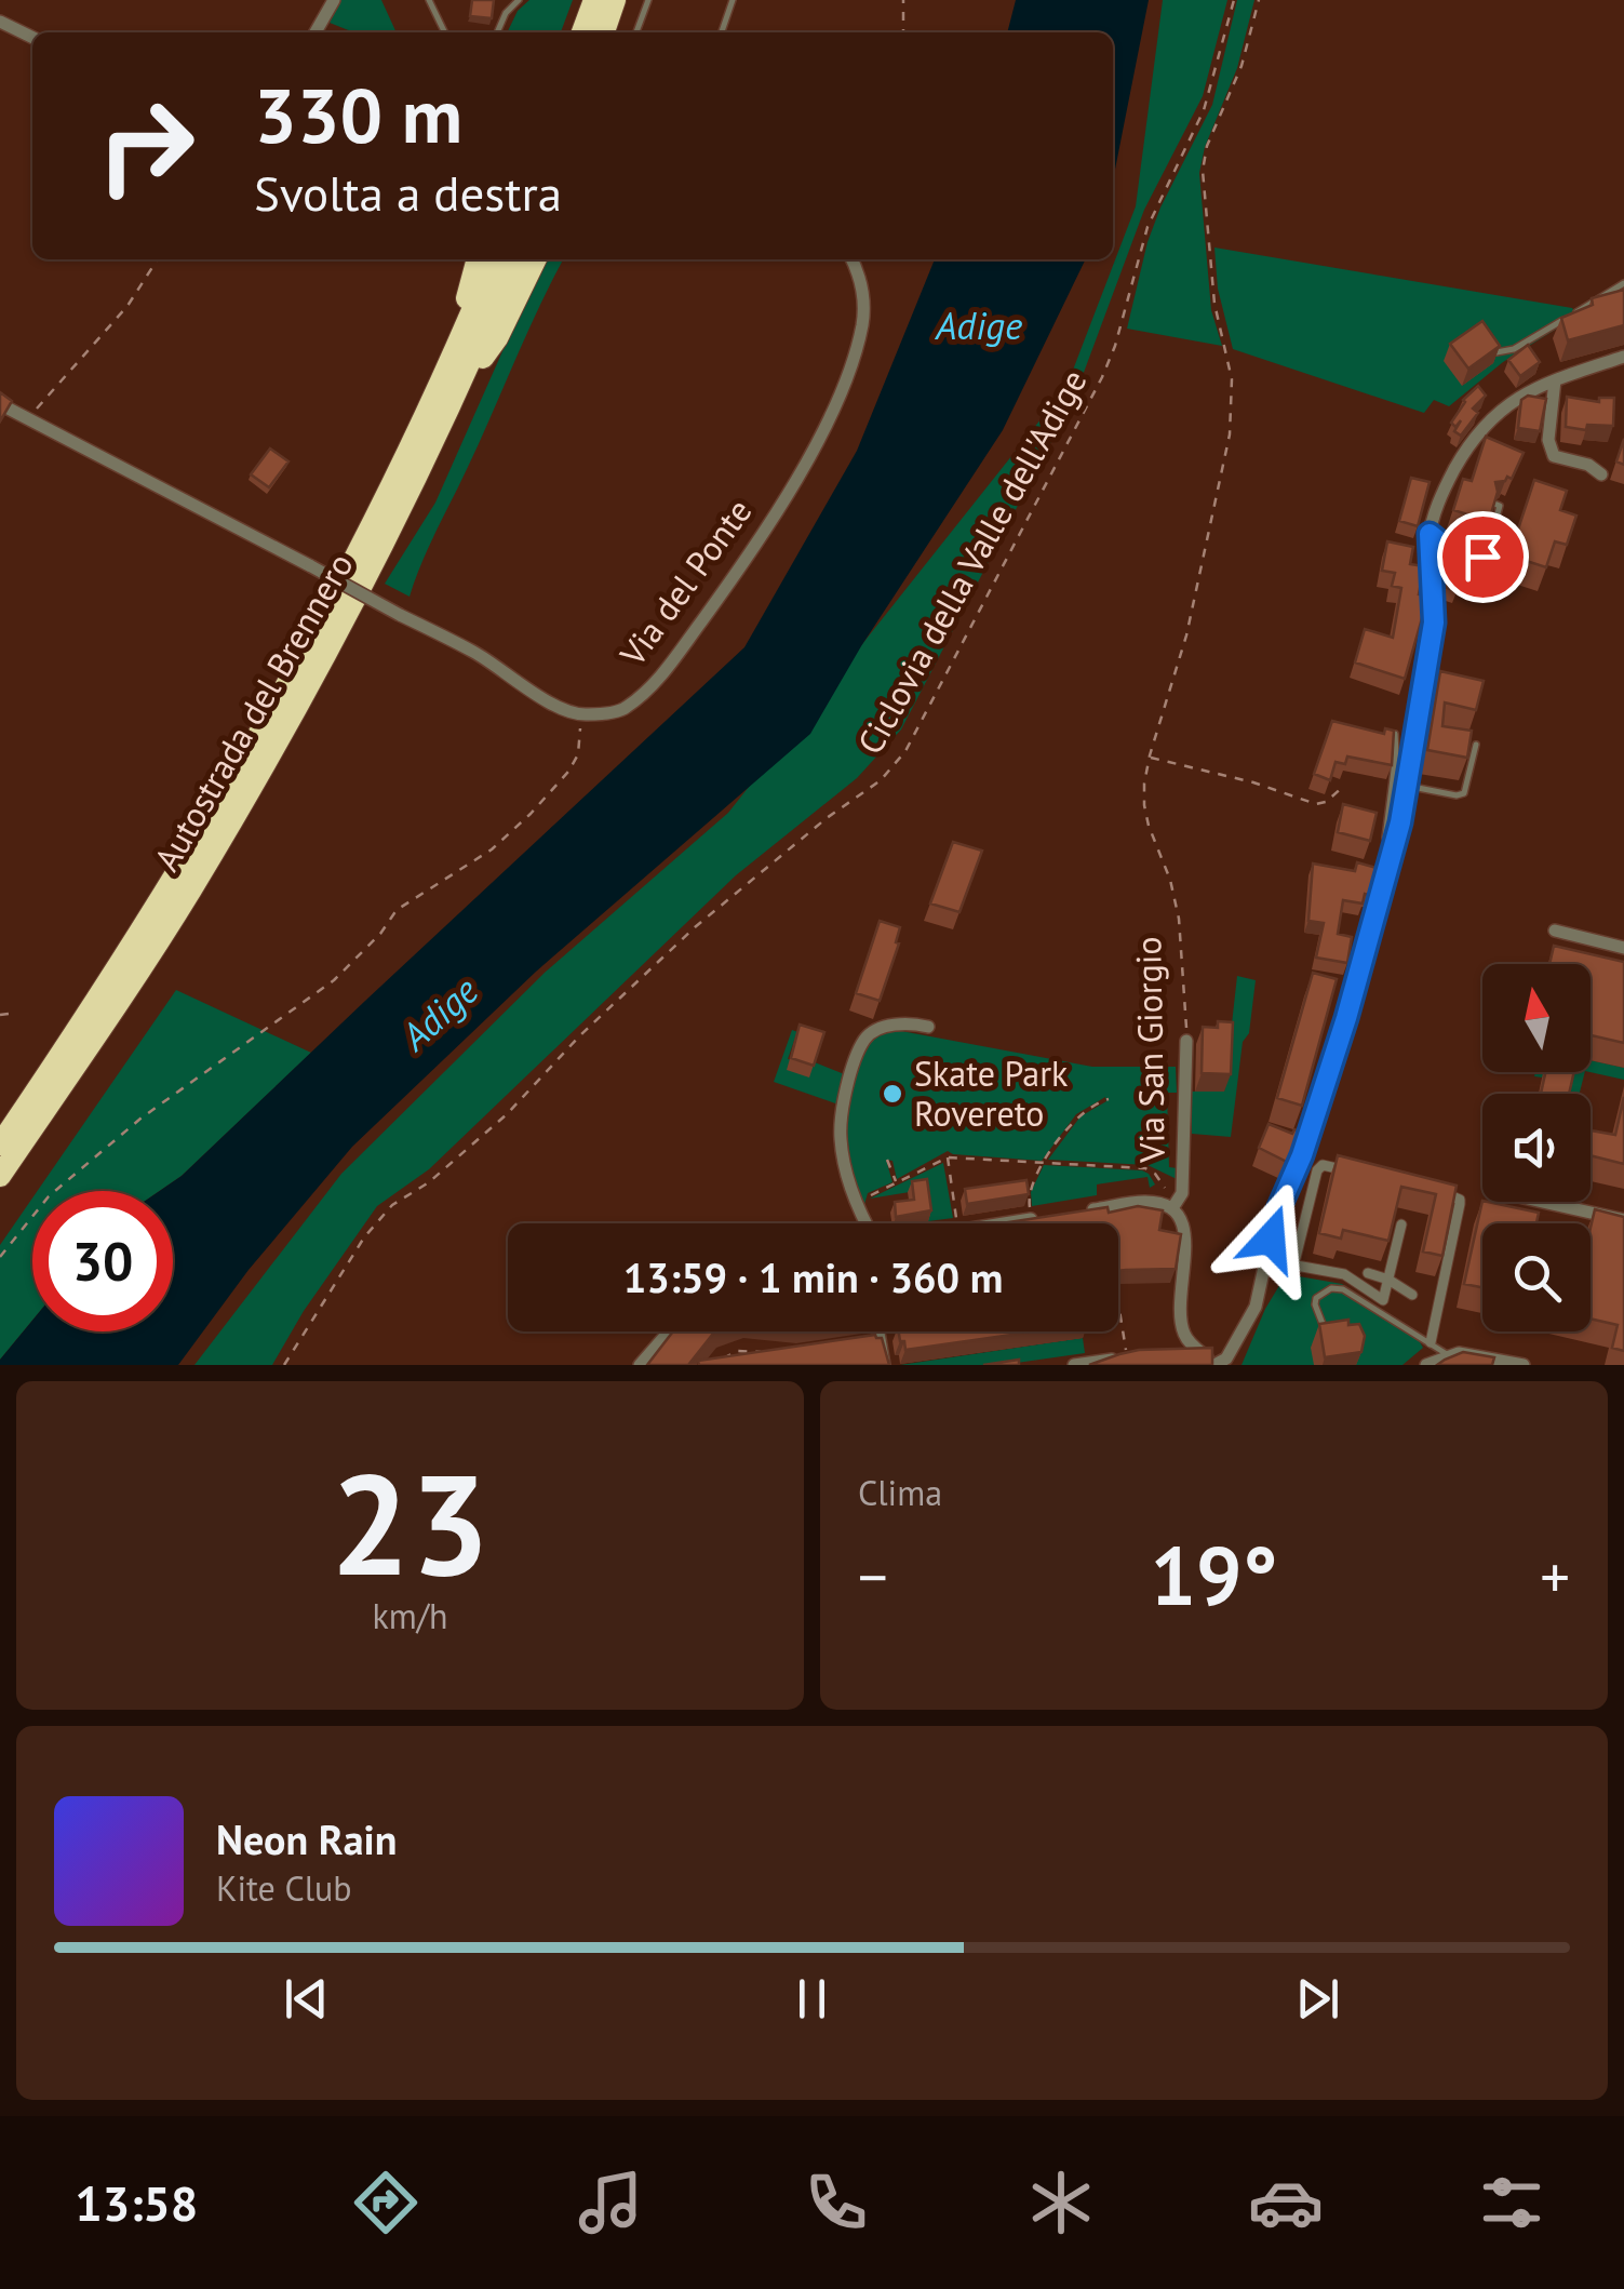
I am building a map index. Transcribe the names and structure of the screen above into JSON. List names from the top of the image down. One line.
{"streets":{"highway":["Autostrada del Brennero"],"street":["Via del Ponte","Via San Giorgio"],"path":["Ciclovia della Valle dell'Adige"]},"water":["Adige"],"places":["Skate Park Rovereto"],"north":"top","page":{"turn":["330 m","Svolta a destra"],"limit":"30","trip":"13:59 · 1 min · 360 m","tile":[["23","km/h"],"Clima"],"heat":["−","19°","+"],"song":["Neon Rain","Kite Club"],"tabs":"13:58"}}
